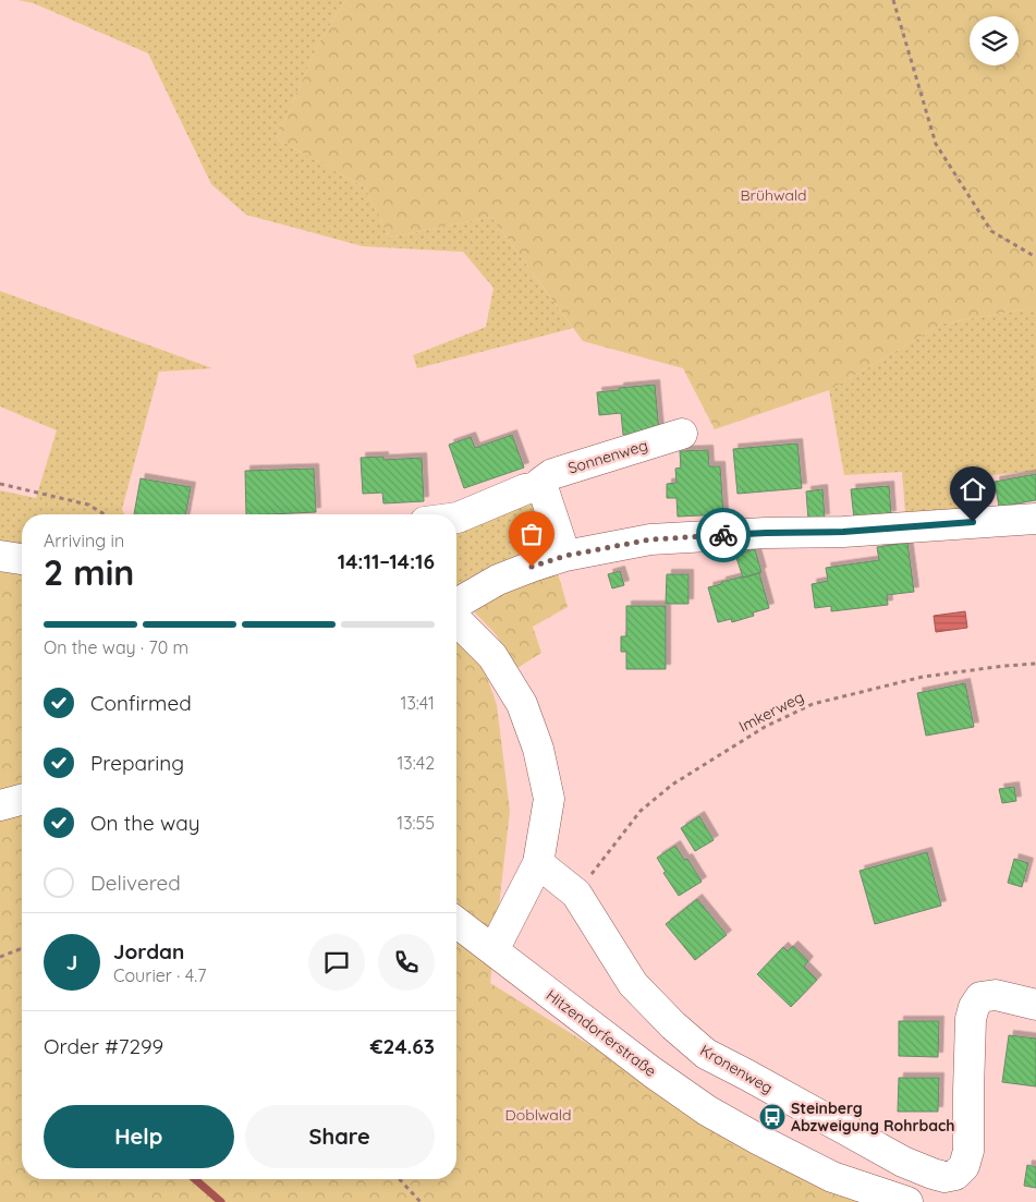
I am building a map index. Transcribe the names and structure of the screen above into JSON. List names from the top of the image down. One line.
{"streets":{"main road":["Sonnenweg","Hitzendorferstraße","Kronenweg"],"path":["Imkerweg"]},"crossings":[["Imkerweg","Kronenweg"]],"parks":["Brühwald","Doblwald"],"places":{"bus stop":["Steinberg Abzweigung Rohrbach"]},"page":{"heading":["2 min","Arriving in","14:11–14:16"],"panel":["Jordan","Courier · 4.7","Order #7299","€24.63"],"bar":"On the way · 70 m","list":[["Confirmed","13:41"],["Preparing","13:42"],["On the way","13:55"],"Delivered"],"round":"J","buttons":["Help","Share"]}}
